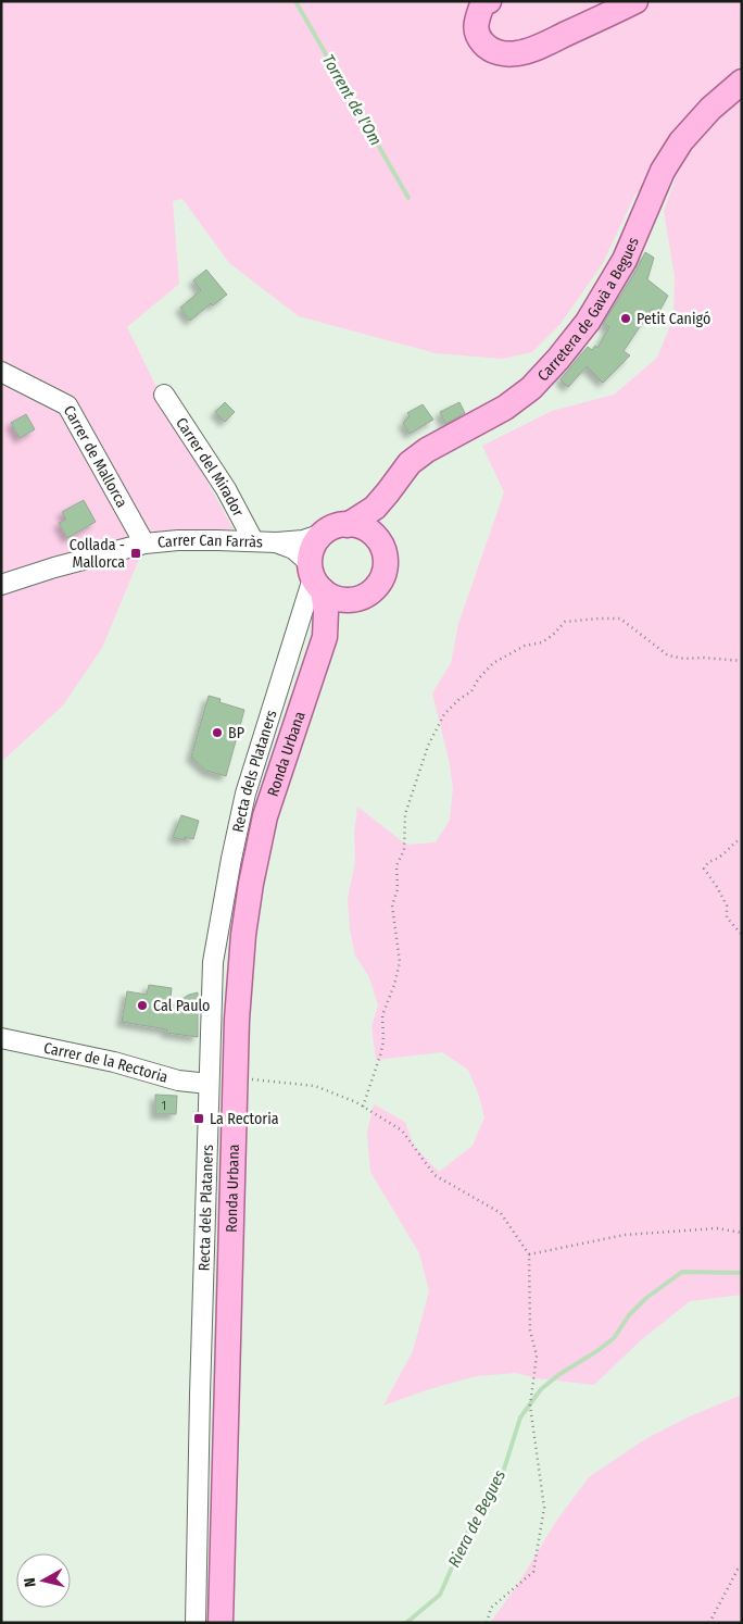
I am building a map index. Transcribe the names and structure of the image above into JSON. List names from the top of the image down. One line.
{"streets":{"main road":["Carretera de Gavà a Begues","Ronda Urbana"],"street":["Carrer de Mallorca","Carrer del Mirador","Carrer Can Farràs","Recta dels Plataners","Carrer de la Rectoria"]},"crossings":[["Carretera de Gavà a Begues","Carrer Can Farràs"],["Carretera de Gavà a Begues","Ronda Urbana"],["Carretera de Gavà a Begues","Recta dels Plataners"],["Carrer de Mallorca","Carrer Can Farràs"],["Carrer del Mirador","Carrer Can Farràs"],["Carrer Can Farràs","Ronda Urbana"],["Carrer Can Farràs","Recta dels Plataners"],["Ronda Urbana","Recta dels Plataners"],["Recta dels Plataners","Carrer de la Rectoria"]],"water":["Torrent de l'Om","Riera de Begues"],"places":{"other":["Petit Canigó","BP","Cal Paulo"],"transit":["Collada - Mallorca","La Rectoria"]},"house_numbers":["1"],"north":"left"}
